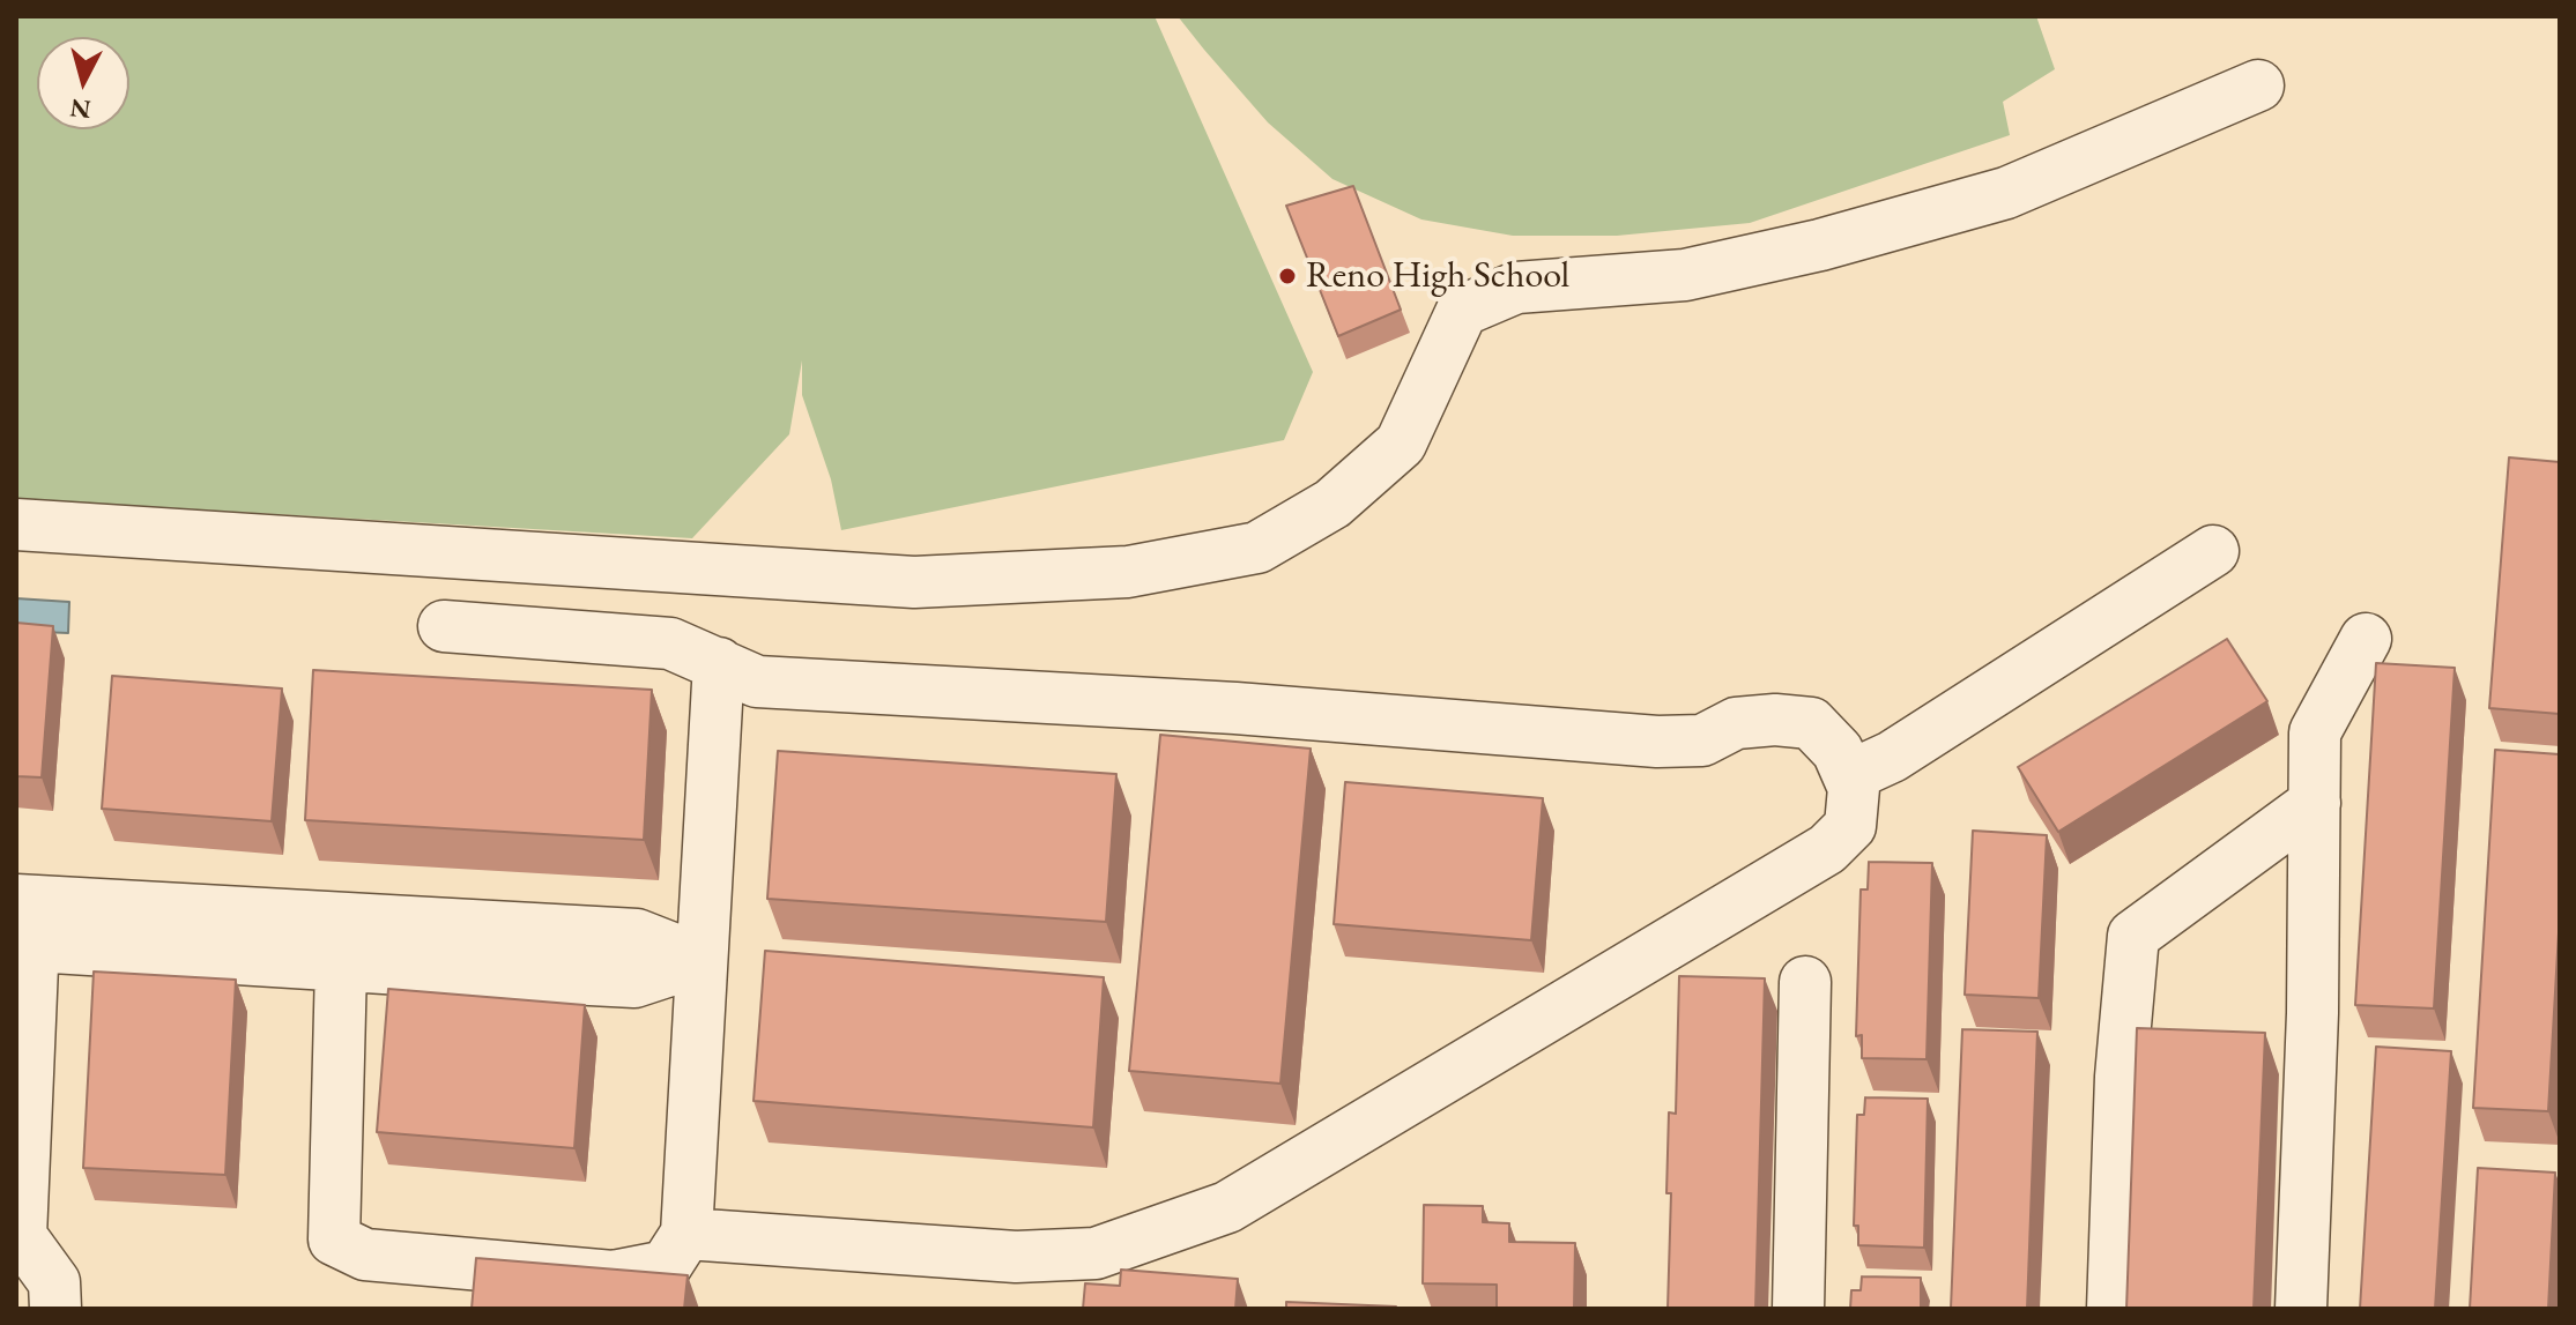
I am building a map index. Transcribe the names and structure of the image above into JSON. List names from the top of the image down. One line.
{"places":["Reno High School"],"north":"bottom"}
